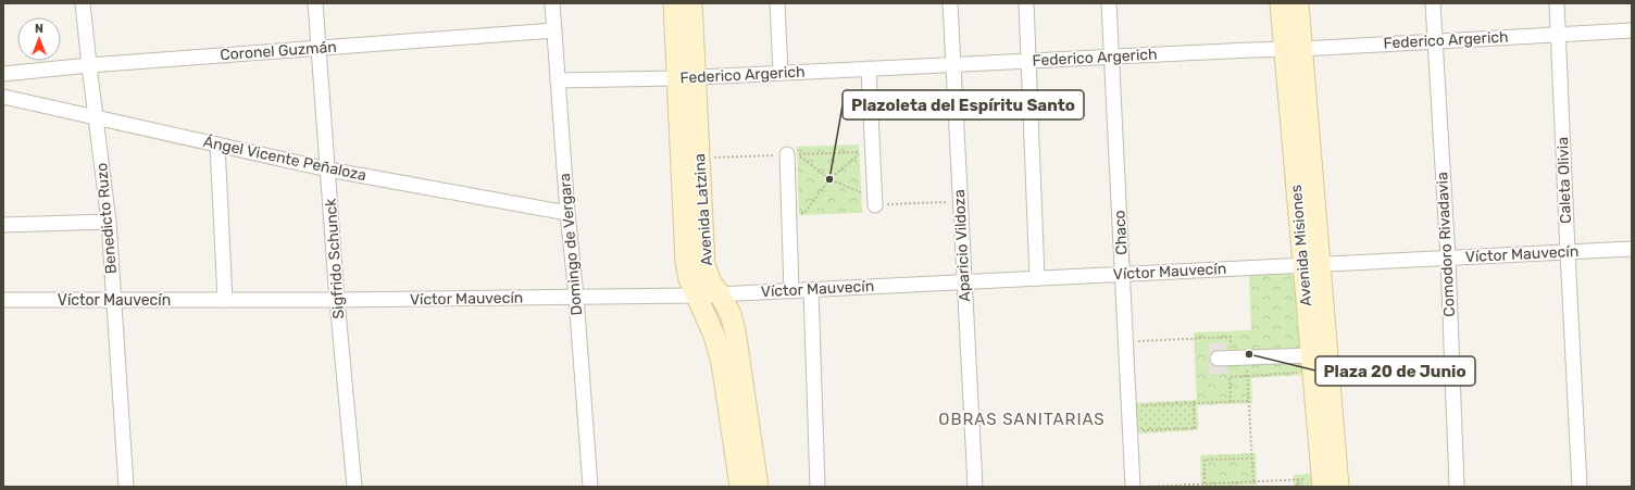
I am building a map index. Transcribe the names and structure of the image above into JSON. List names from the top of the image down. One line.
{"streets":{"street":["Federico Argerich","Coronel Guzmán","Ángel Vicente Peñaloza","Caleta Olivia","Avenida Latzina","Benedicto Ruzo","Chaco","Domingo de Vergara","Comodoro Rivadavia","Aparicio Vildoza","Avenida Misiones","Víctor Mauvecín","Sigfrido Schunck"]},"crossings":[["Federico Argerich","Caleta Olivia"],["Federico Argerich","Avenida Latzina"],["Federico Argerich","Chaco"],["Federico Argerich","Domingo de Vergara"],["Federico Argerich","Comodoro Rivadavia"],["Federico Argerich","Aparicio Vildoza"],["Federico Argerich","Avenida Misiones"],["Coronel Guzmán","Benedicto Ruzo"],["Coronel Guzmán","Domingo de Vergara"],["Coronel Guzmán","Sigfrido Schunck"],["Ángel Vicente Peñaloza","Benedicto Ruzo"],["Ángel Vicente Peñaloza","Domingo de Vergara"],["Ángel Vicente Peñaloza","Sigfrido Schunck"],["Caleta Olivia","Víctor Mauvecín"],["Avenida Latzina","Víctor Mauvecín"],["Benedicto Ruzo","Víctor Mauvecín"],["Chaco","Víctor Mauvecín"],["Domingo de Vergara","Víctor Mauvecín"],["Comodoro Rivadavia","Víctor Mauvecín"],["Aparicio Vildoza","Víctor Mauvecín"],["Avenida Misiones","Víctor Mauvecín"],["Víctor Mauvecín","Sigfrido Schunck"]],"districts":["OBRAS SANITARIAS"],"places":["Plazoleta del Espíritu Santo","Plaza 20 de Junio"],"north":"top"}
